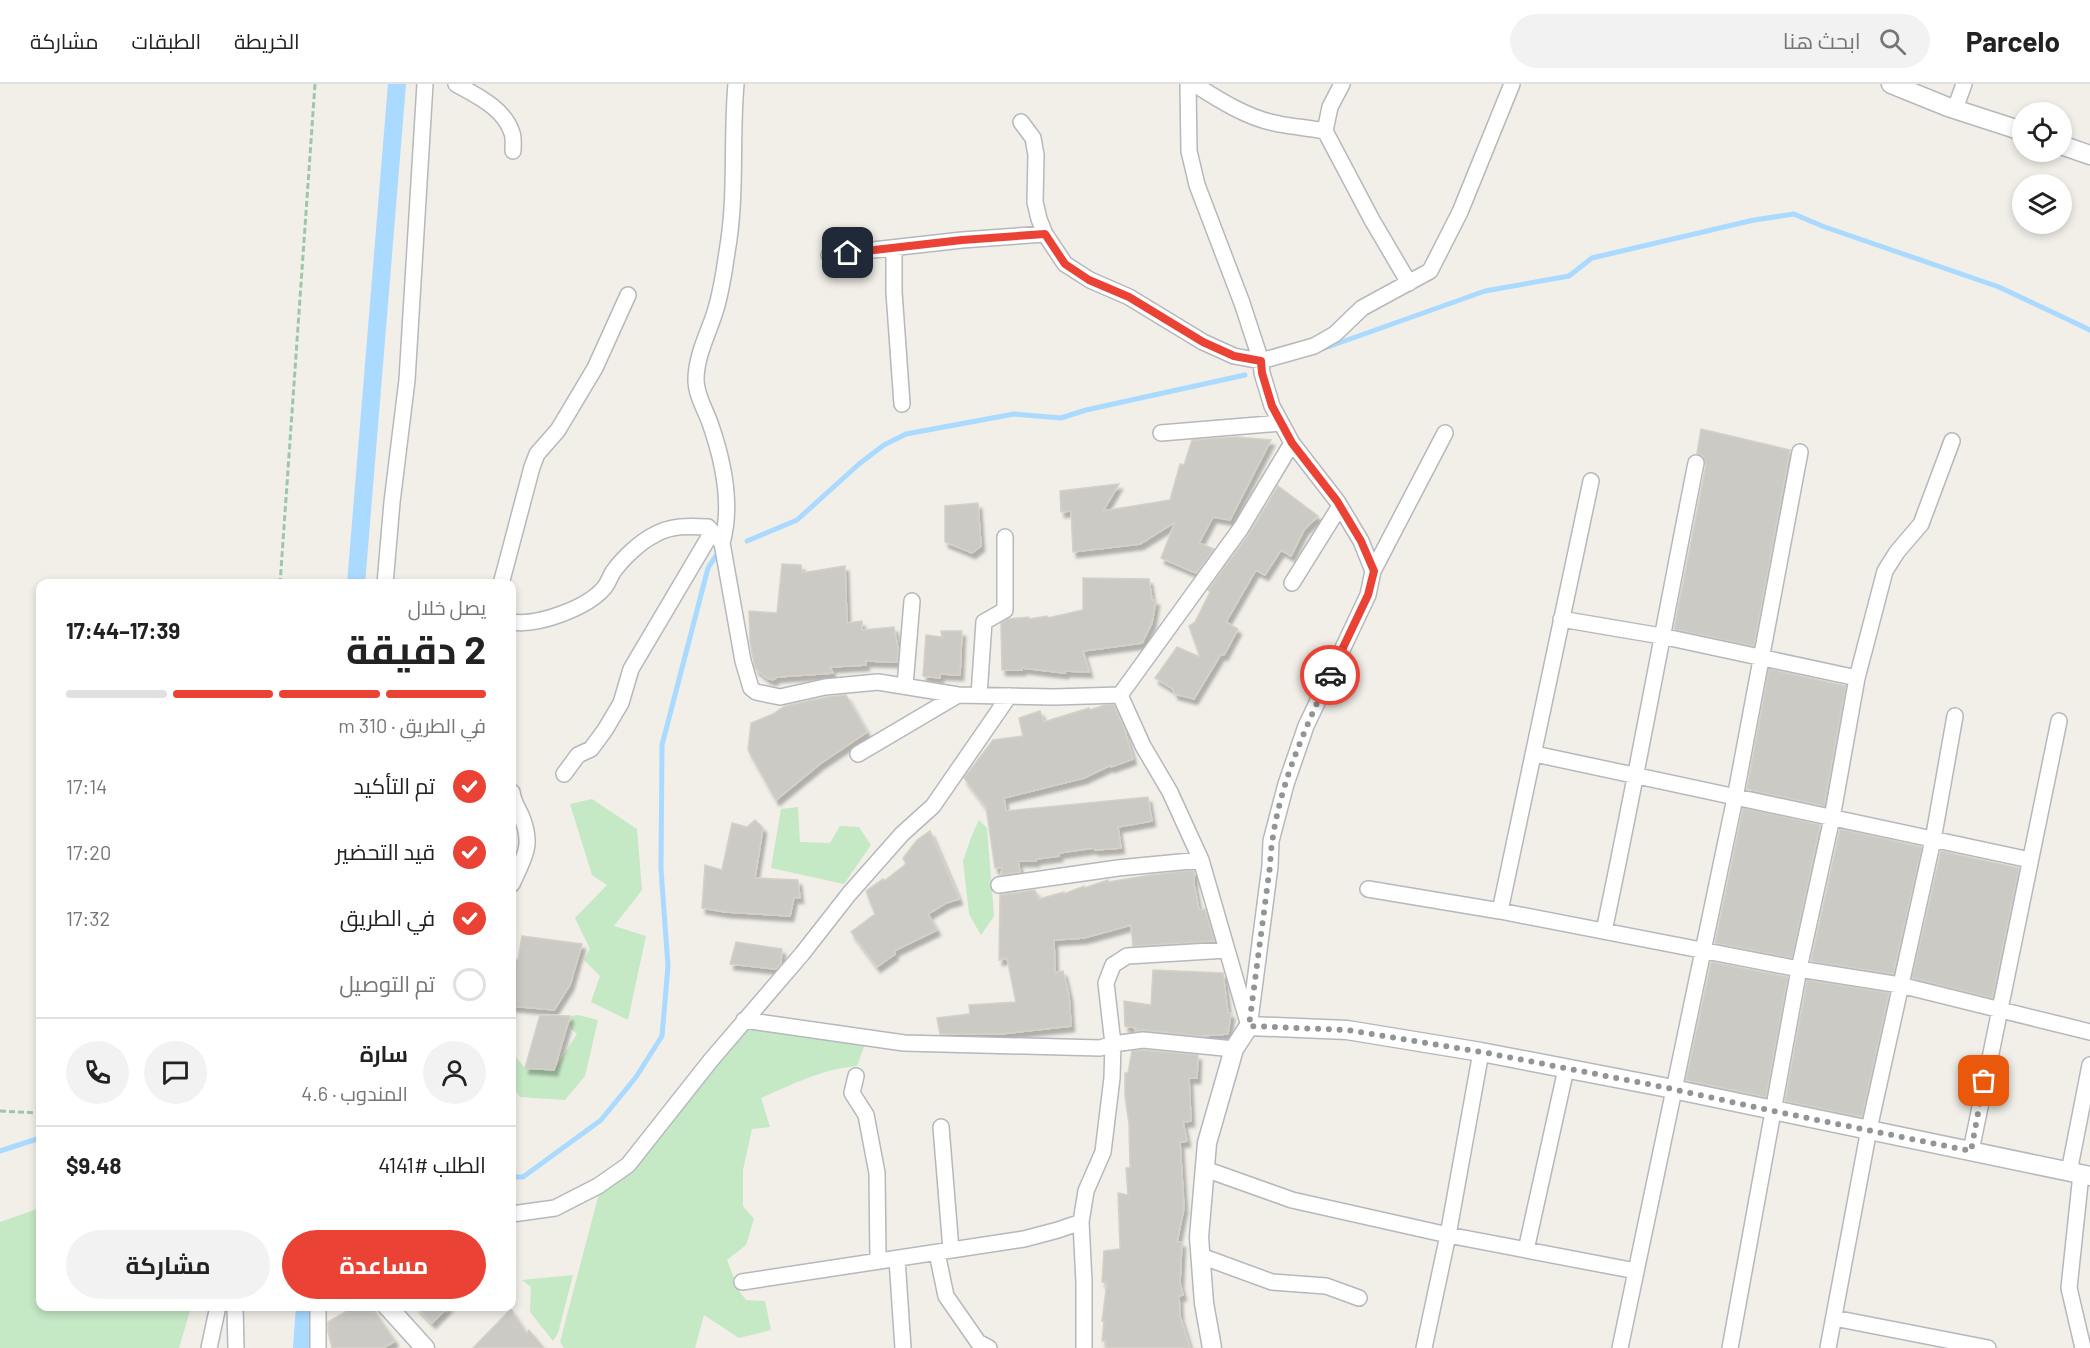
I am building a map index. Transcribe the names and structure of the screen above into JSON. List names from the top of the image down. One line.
{"page":{"header":"Parcelo","search":"ابحث هنا","nav":["الخريطة","الطبقات","مشاركة"],"heading":["2 دقيقة","يصل خلال","17:39–17:44"],"panel":["سارة","المندوب · 4.6","الطلب #4141","$9.48"],"bar":"في الطريق · 310 m","list":[["تم التأكيد","17:14"],["قيد التحضير","17:20"],["في الطريق","17:32"],"تم التوصيل"],"buttons":["مساعدة","مشاركة"]}}
